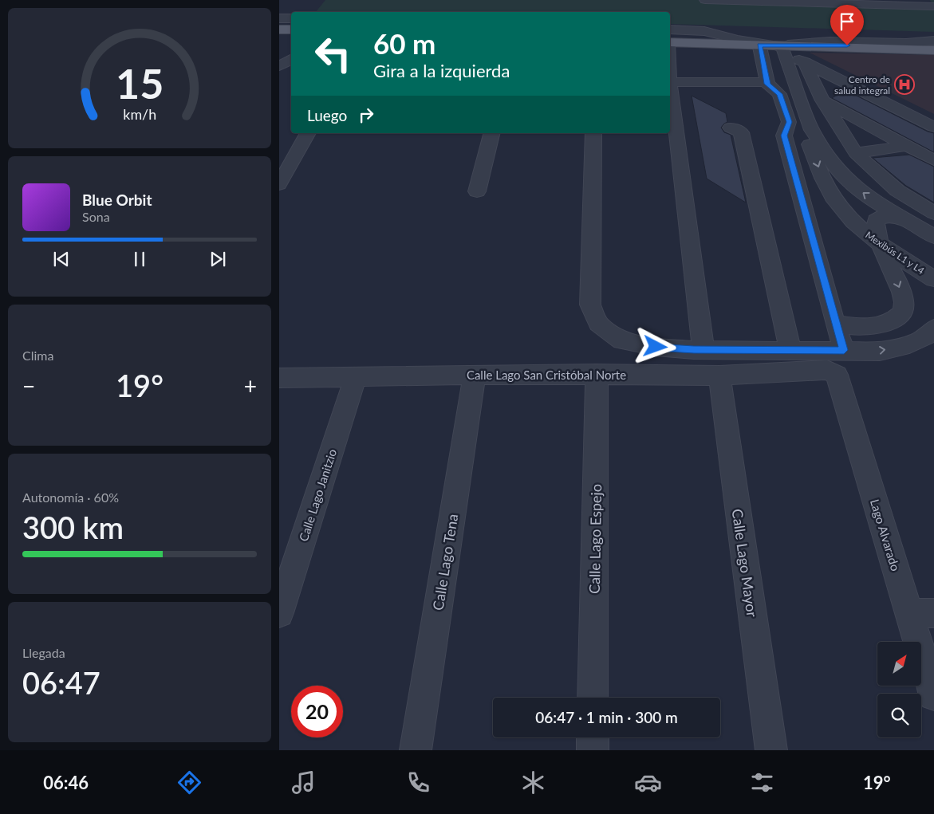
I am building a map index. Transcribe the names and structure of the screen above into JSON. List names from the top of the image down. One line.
{"streets":{"street":["Mexibús L1 y L4","Calle Lago San Cristóbal Norte","Calle Lago Janitzio","Lago Alvarado","Calle Lago Espejo","Calle Lago Tena","Calle Lago Mayor"]},"crossings":[["Calle Lago San Cristóbal Norte","Calle Lago Janitzio"],["Calle Lago San Cristóbal Norte","Lago Alvarado"],["Calle Lago San Cristóbal Norte","Calle Lago Espejo"],["Calle Lago San Cristóbal Norte","Calle Lago Tena"],["Calle Lago San Cristóbal Norte","Calle Lago Mayor"]],"places":{"hospital":["Centro de salud integral"]},"north":"top right","page":{"turn":["60 m","Gira a la izquierda"],"then":"Luego","song":["Blue Orbit","Sona"],"tile":["Clima",["Autonomía · 60%","300 km"],["Llegada","06:47"]],"heat":["−","19°","+"],"limit":"20","trip":"06:47 · 1 min · 300 m","tabs":["06:46","19°"],"gauge":["15","km/h"]}}
